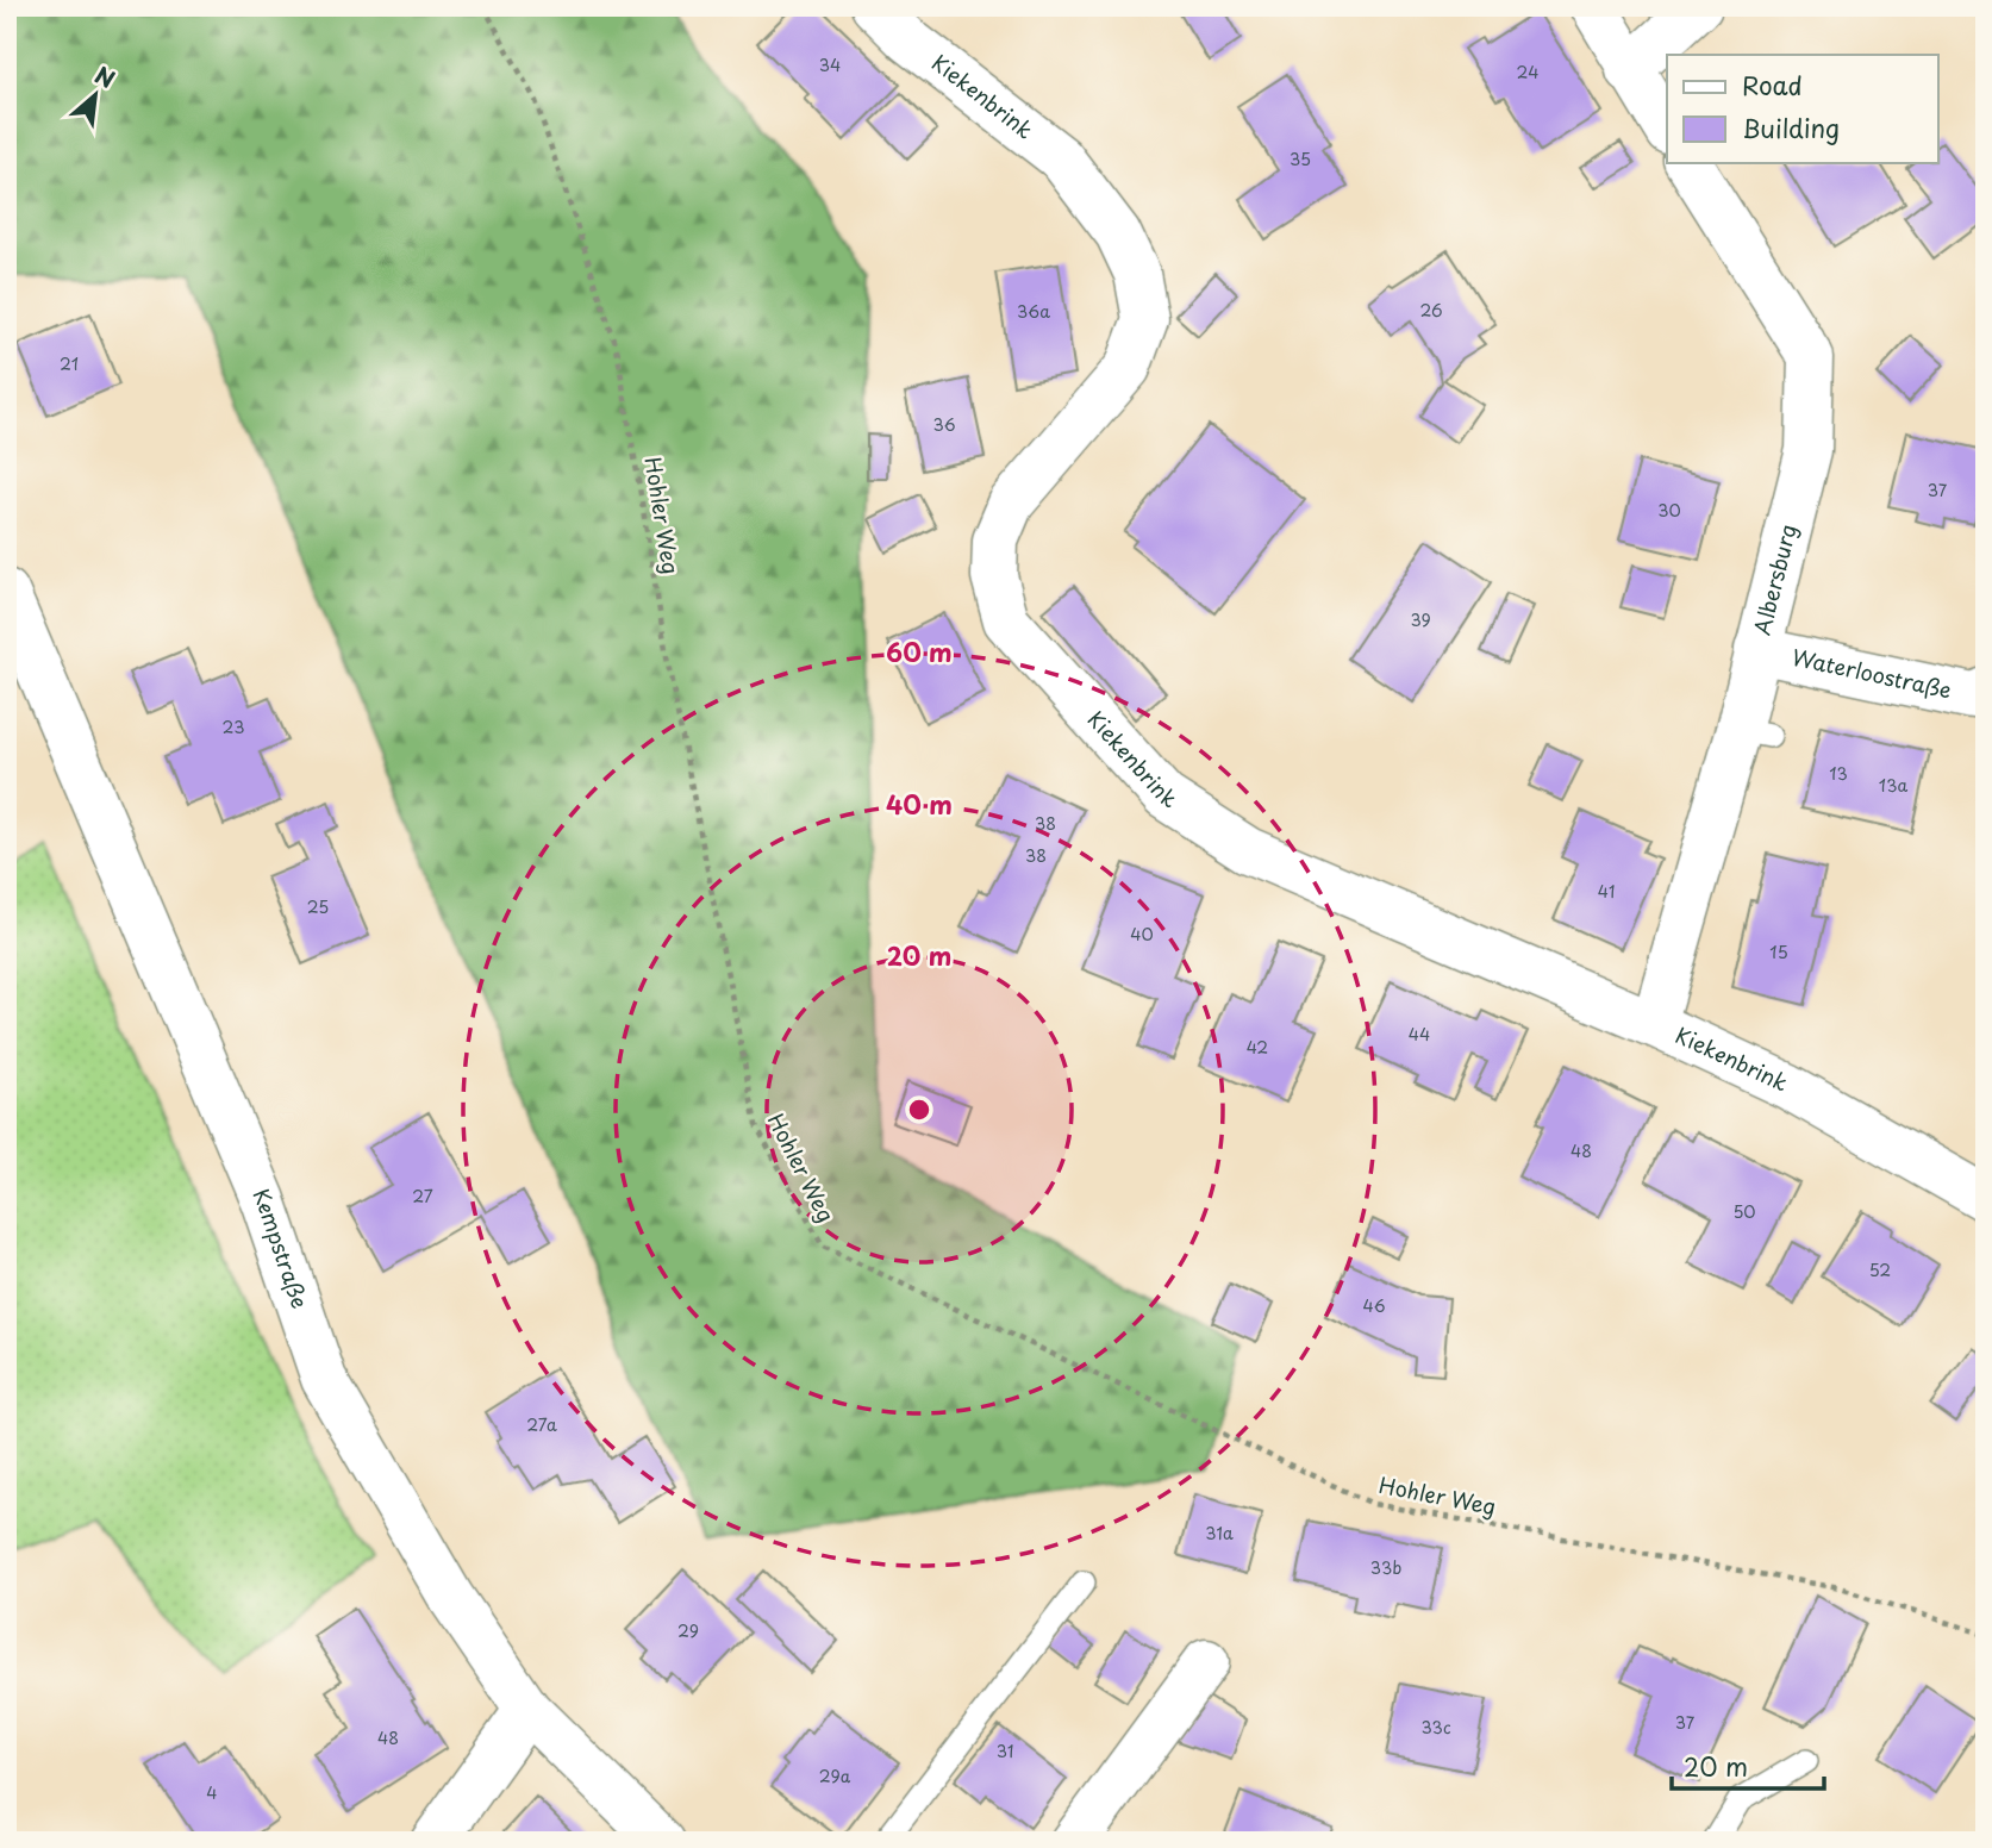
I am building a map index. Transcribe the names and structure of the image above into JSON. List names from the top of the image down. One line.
{"streets":{"street":["Kiekenbrink","Albersburg","Waterloostraße","Kempstraße"],"path":["Hohler Weg"]},"crossings":[["Kiekenbrink","Albersburg"],["Albersburg","Waterloostraße"]],"house_numbers":["34","24","35","26","36a","21","36","37","30","39","23","13","13a","38","38","41","25","40","15","44","42","48","27","50","52","46","27a","31a","33b","29","37","33c","48","31","29a","4"],"legend":["Road","Building"],"scale_bar":"20 m","north":"top right","rings":["60 m","40 m","20 m"]}
